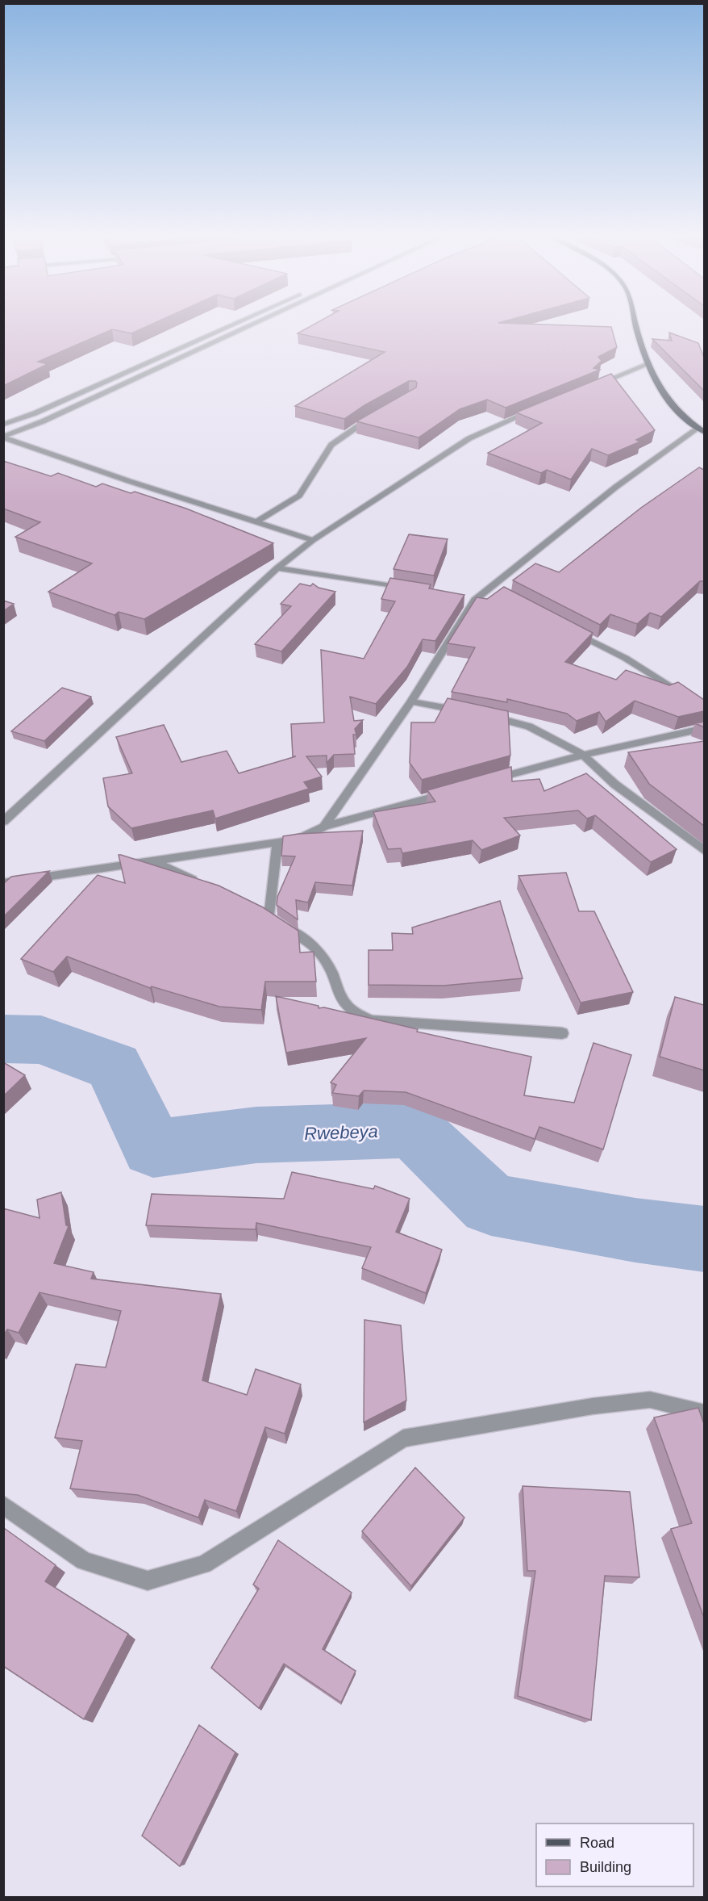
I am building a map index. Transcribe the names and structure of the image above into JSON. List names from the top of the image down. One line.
{"water":["Rwebeya"],"legend":["Road","Building"]}
